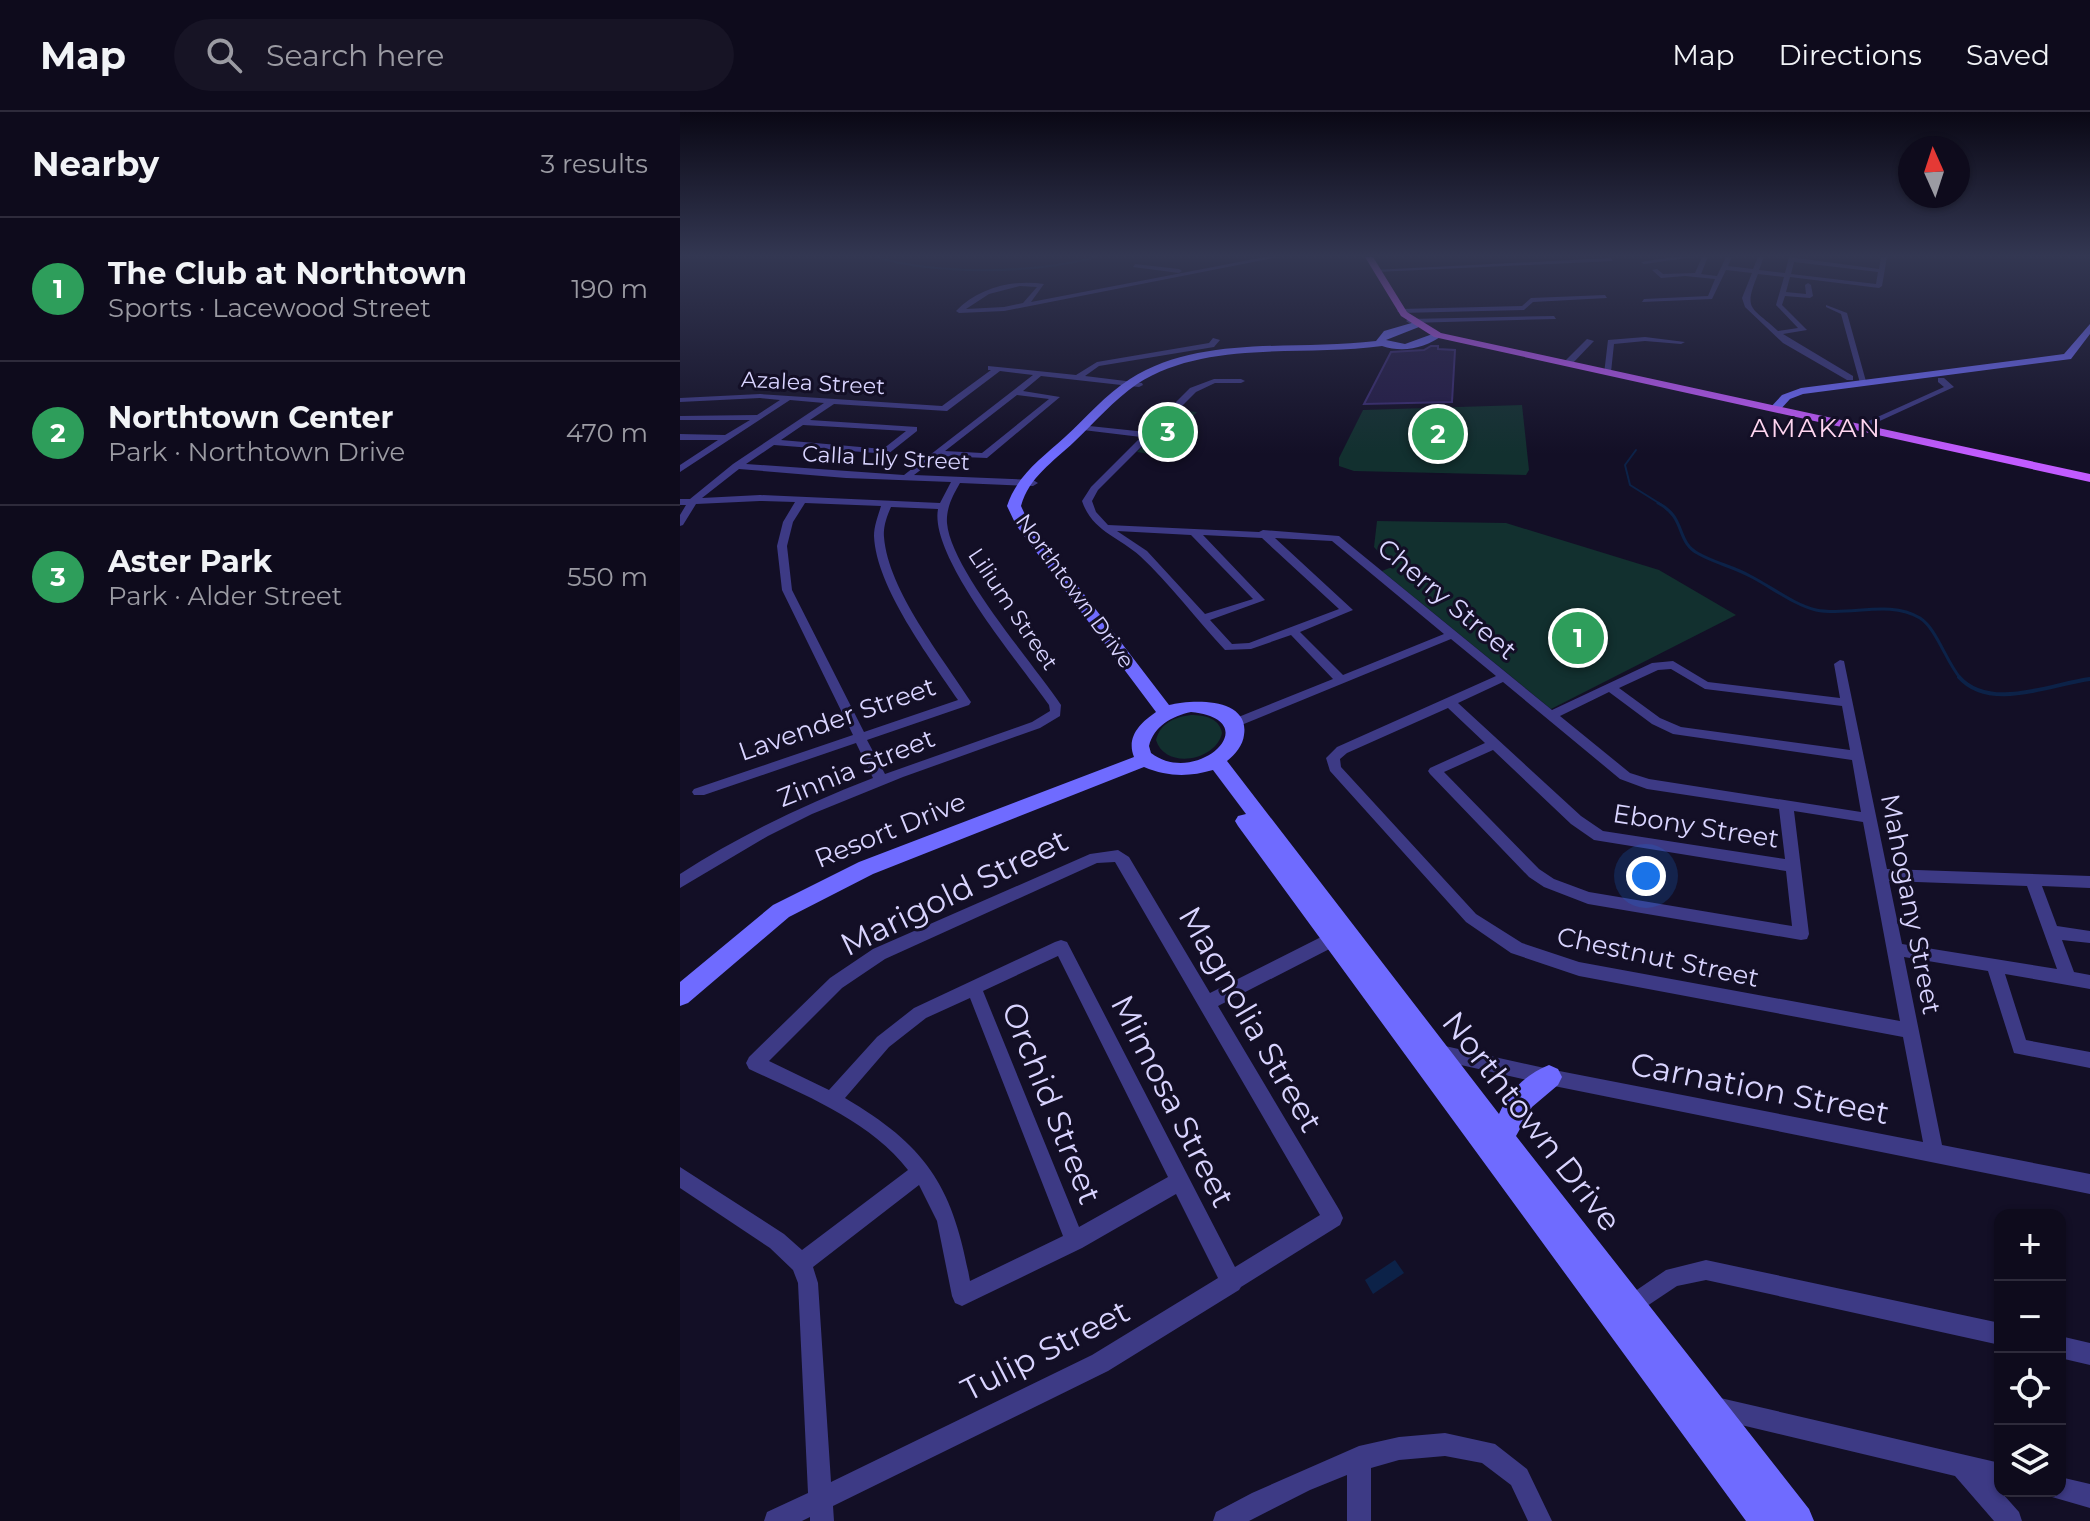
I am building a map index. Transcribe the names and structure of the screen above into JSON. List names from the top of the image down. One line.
{"streets":{"street":["Azalea Street","Calla Lily Street","Northtown Drive","Cherry Street","Lilium Street","Lavender Street","Zinnia Street","Ebony Street","Resort Drive","Marigold Street","Mahogany Street","Chestnut Street","Magnolia Street","Carnation Street","Mimosa Street","Orchid Street","Tulip Street"]},"crossings":[["Calla Lily Street","Northtown Drive"],["Northtown Drive","Resort Drive"],["Northtown Drive","Carnation Street"],["Cherry Street","Mahogany Street"],["Cherry Street","Chestnut Street"],["Lilium Street","Zinnia Street"],["Ebony Street","Chestnut Street"],["Marigold Street","Magnolia Street"],["Marigold Street","Orchid Street"],["Mahogany Street","Chestnut Street"],["Mahogany Street","Carnation Street"],["Magnolia Street","Tulip Street"],["Mimosa Street","Orchid Street"],["Mimosa Street","Tulip Street"]],"districts":["AMAKAN"],"north":"top","page":{"header":"Map","search":"Search here","nav":["Map","Directions","Saved"],"heading":["Nearby","3 results"],"list":[{"mark":"1","name":"The Club at Northtown","note":"Sports · Lacewood Street","value":"190 m"},{"mark":"2","name":"Northtown Center","note":"Park · Northtown Drive","value":"470 m"},{"mark":"3","name":"Aster Park","note":"Park · Alder Street","value":"550 m"}],"pins":["3","2","1"],"map_buttons":["+","−"]}}
